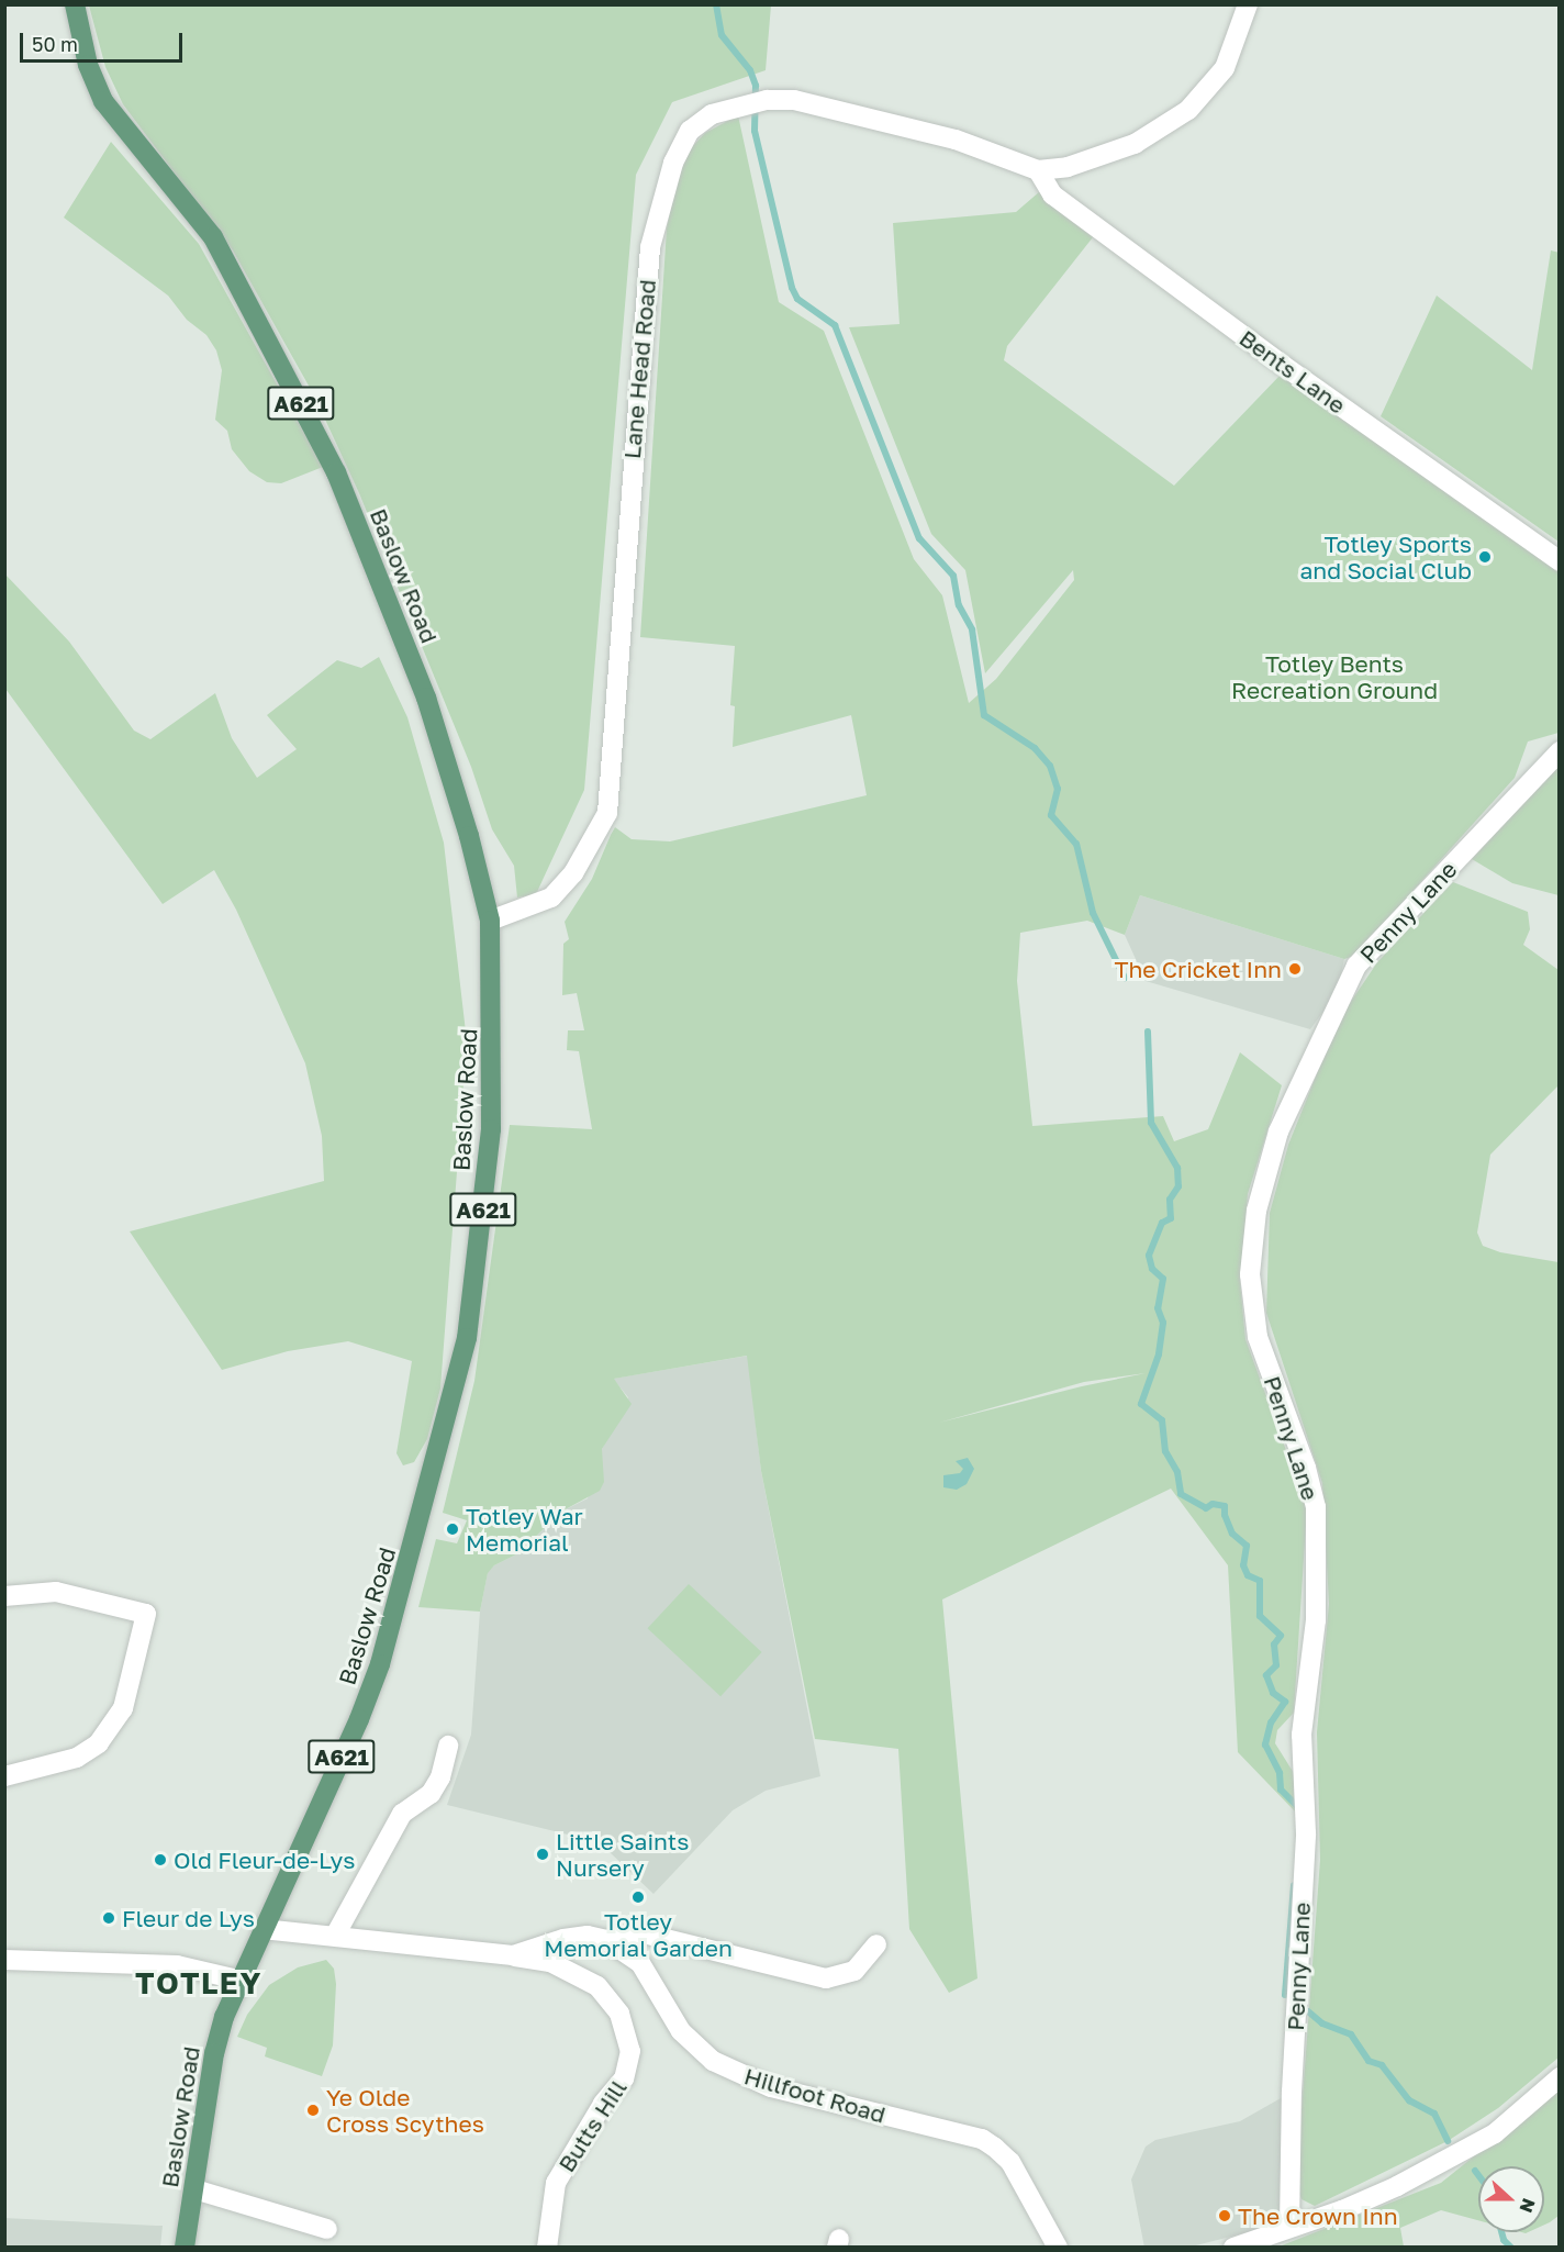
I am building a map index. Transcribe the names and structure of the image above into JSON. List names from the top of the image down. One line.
{"streets":{"main road":["A621","Baslow Road"],"street":["Lane Head Road","Bents Lane","Penny Lane","Hillfoot Road","Butts Hill"]},"crossings":[["Lane Head Road","Bents Lane"],["Lane Head Road","Baslow Road"],["Baslow Road","Hillfoot Road"],["Hillfoot Road","Butts Hill"]],"districts":["TOTLEY"],"parks":["Totley Bents Recreation Ground"],"places":["Totley Sports and Social Club","The Cricket Inn","Totley War Memorial","Little Saints Nursery","Old Fleur-de-Lys","Totley Memorial Garden","Fleur de Lys","Ye Olde Cross Scythes","The Crown Inn"],"scale_bar":"50 m","north":"right"}
